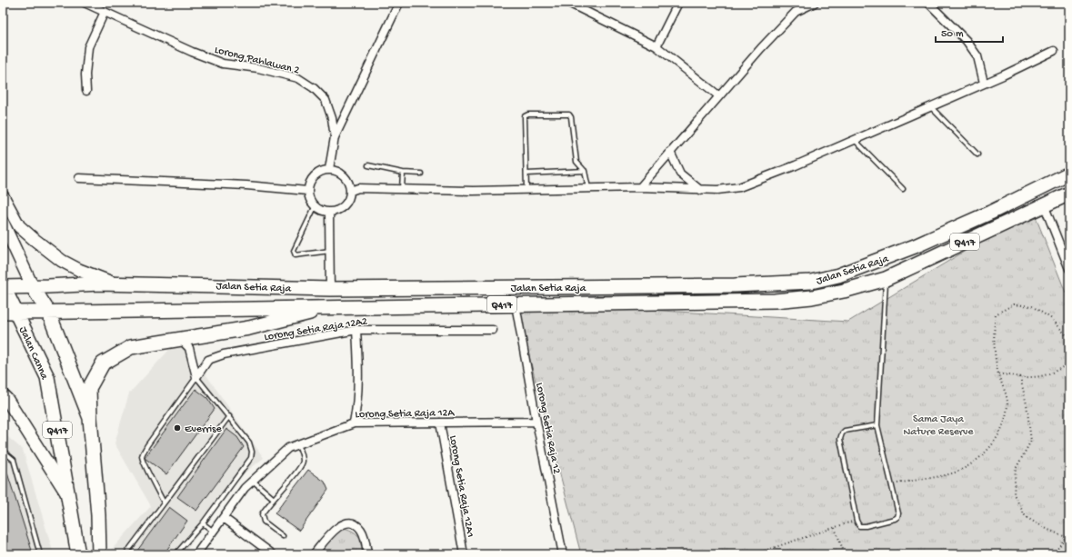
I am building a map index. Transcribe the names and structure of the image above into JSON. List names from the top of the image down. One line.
{"streets":{"highway":["Q417","Jalan Setia Raja","Jalan Canna"],"street":["Lorong Pahlawan 2","Lorong Setia Raja 12A2","Lorong Setia Raja 12A","Lorong Setia Raja 12","Lorong Setia Raja 12A1"]},"crossings":[["Q417","Jalan Setia Raja"],["Q417","Jalan Canna"],["Jalan Setia Raja","Lorong Setia Raja 12"],["Lorong Setia Raja 12A","Lorong Setia Raja 12"],["Lorong Setia Raja 12A","Lorong Setia Raja 12A1"]],"parks":["Sama Jaya Nature Reserve"],"places":["Everrise"],"scale_bar":"50 m"}
